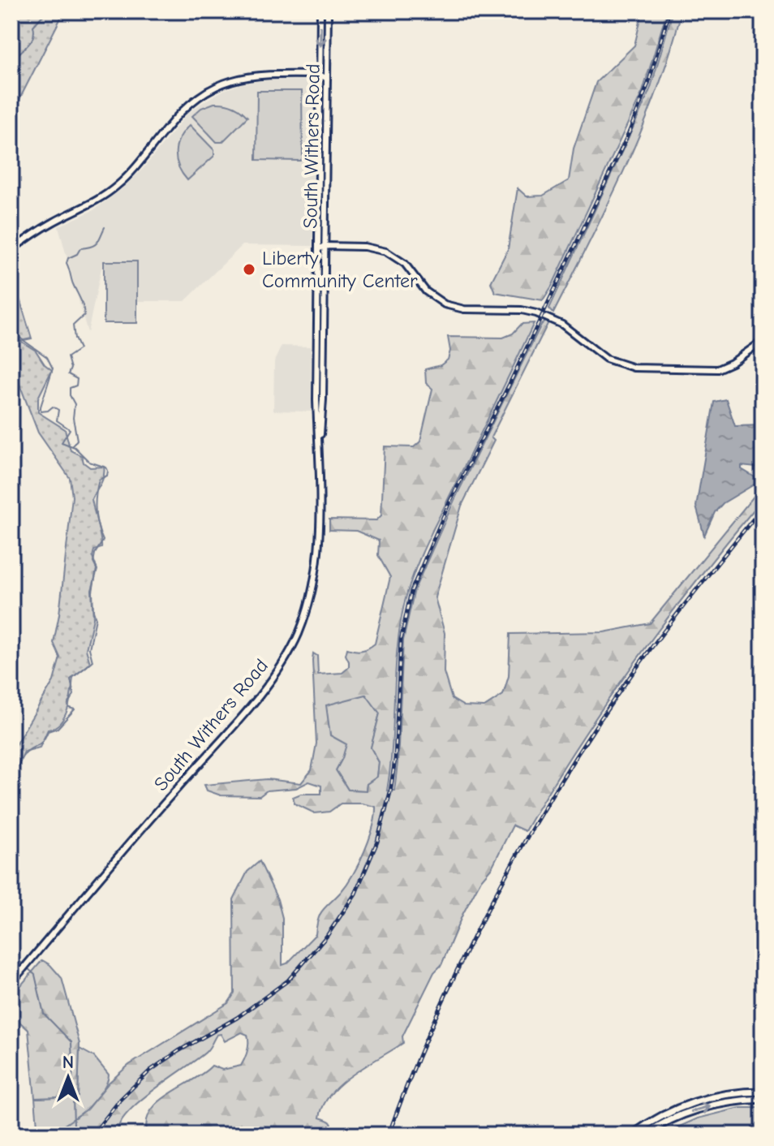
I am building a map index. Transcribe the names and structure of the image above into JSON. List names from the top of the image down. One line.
{"streets":{"main road":["South Withers Road"]},"places":["Liberty Community Center"],"north":"top"}
